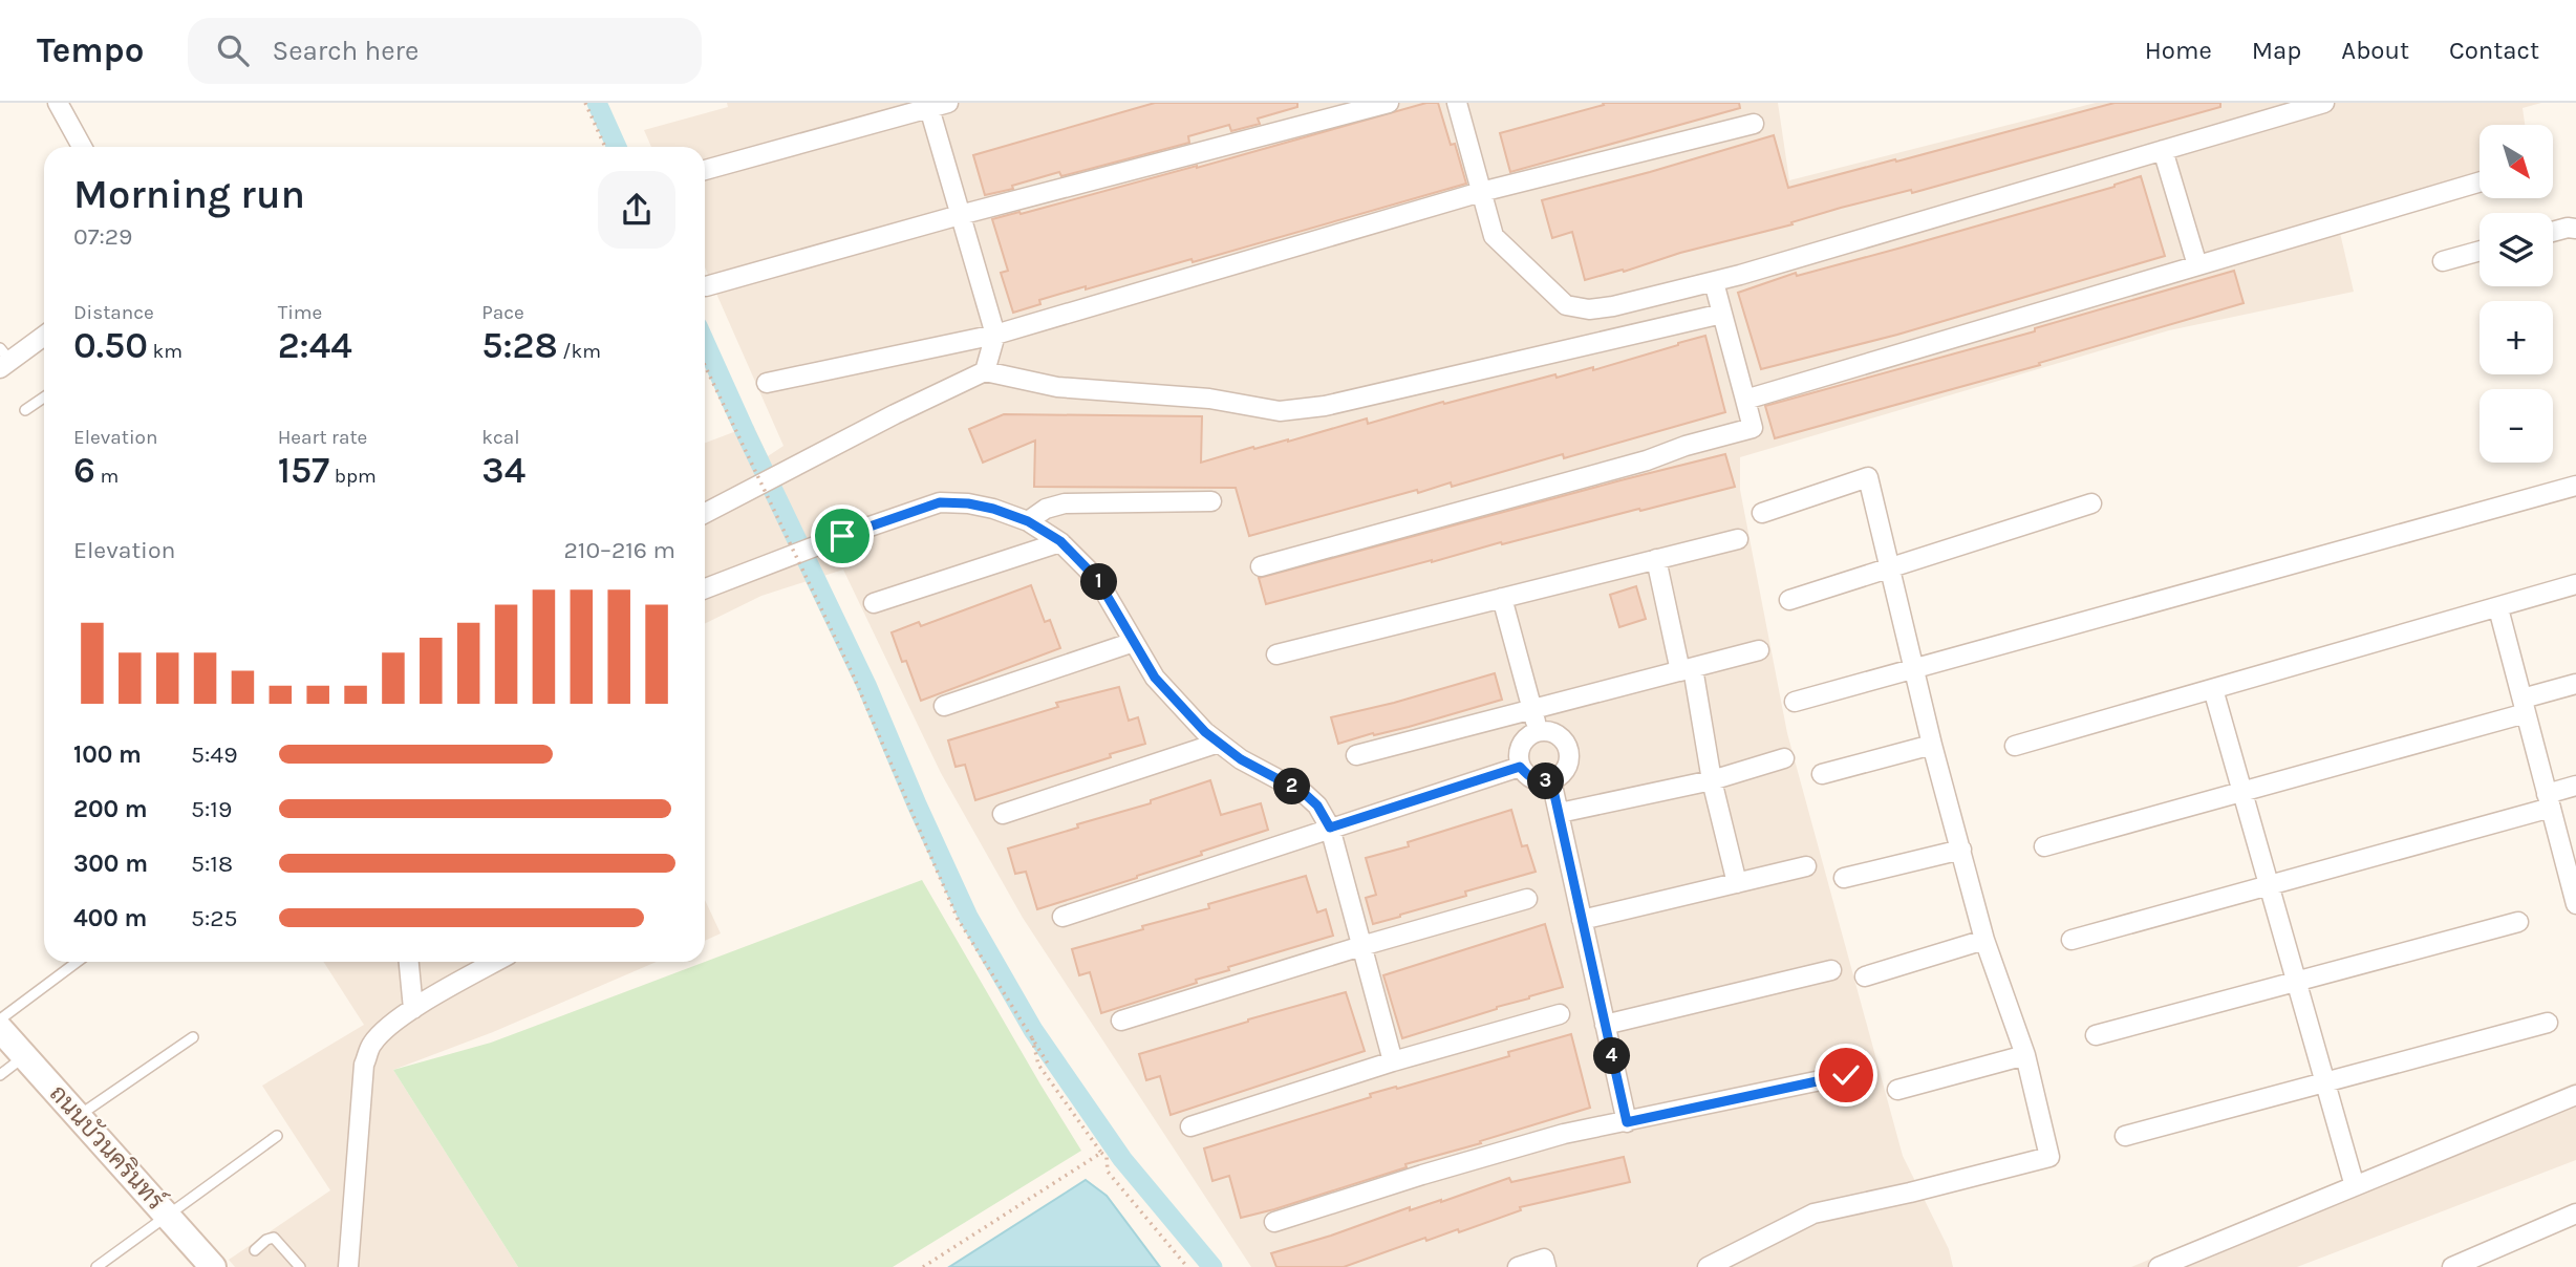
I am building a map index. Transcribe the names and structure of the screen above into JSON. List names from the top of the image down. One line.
{"streets":{"street":["ถนนบัวนครินทร์"]},"north":"bottom right","page":{"header":"Tempo","search":"Search here","nav":["Home","Map","About","Contact"],"map_buttons":["+","−"],"heading":["Morning run","07:29"],"stats":[["Distance","0.50 km"],["Time","2:44"],["Pace","5:28 /km"],["Elevation","6 m"],["Heart rate","157 bpm"],["kcal","34"]],"chart":["Elevation","210–216 m"],"pins":["1","3","2","4"],"list":[{"name":"100 m","note":"5:49"},{"name":"200 m","note":"5:19"},{"name":"300 m","note":"5:18"},{"name":"400 m","note":"5:25"}]}}
